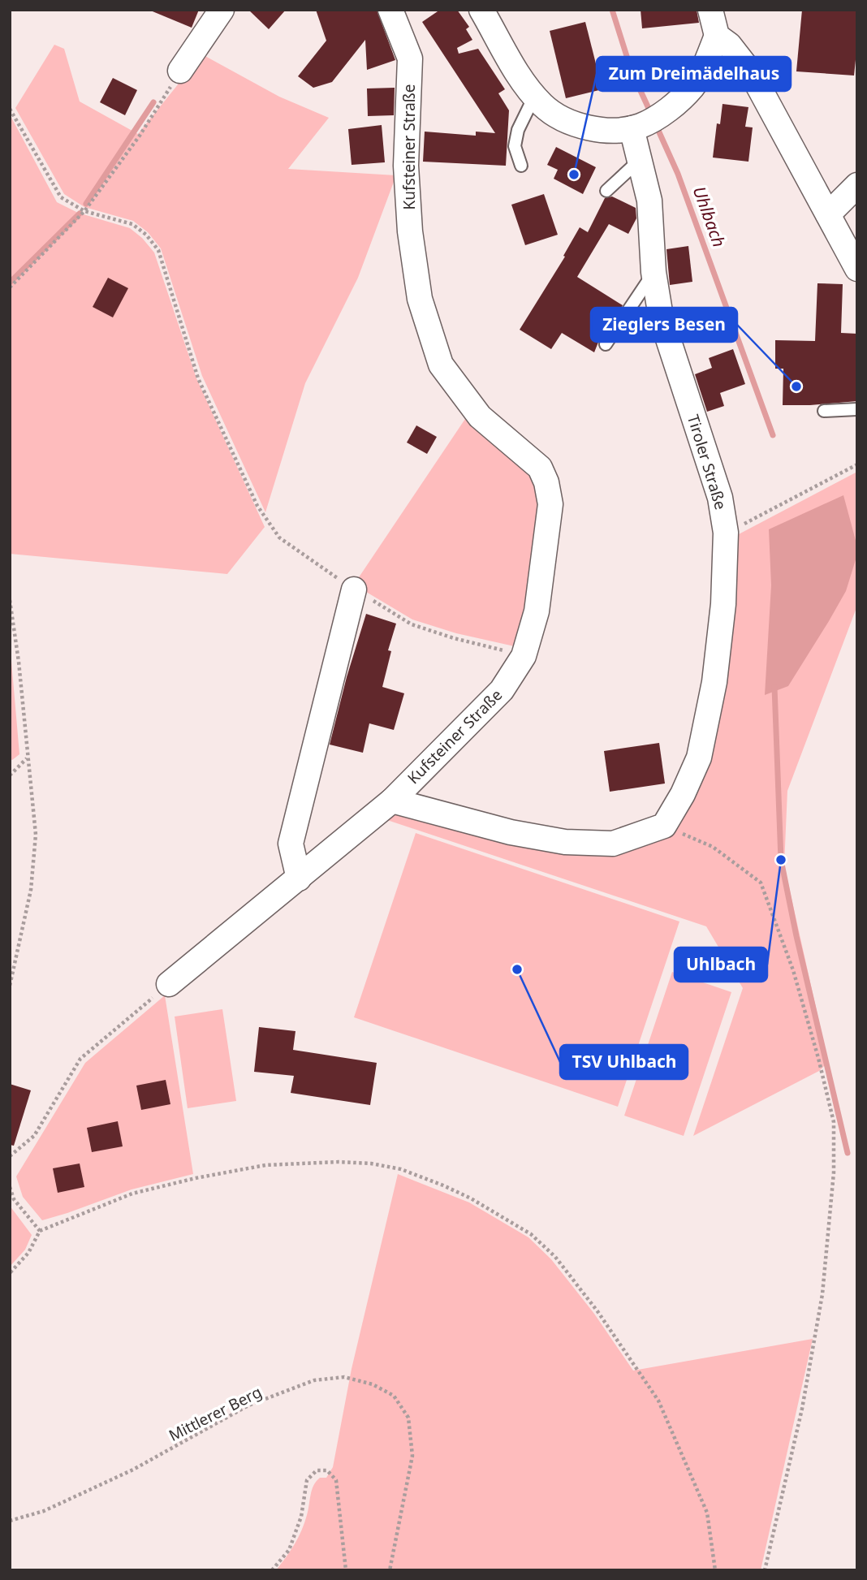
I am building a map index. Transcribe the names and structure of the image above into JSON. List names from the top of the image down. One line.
{"streets":{"street":["Kufsteiner Straße","Tiroler Straße"],"path":["Mittlerer Berg"]},"crossings":[["Kufsteiner Straße","Tiroler Straße"]],"water":["Uhlbach"],"places":["Zum Dreimädelhaus","Zieglers Besen","Uhlbach","TSV Uhlbach"]}
